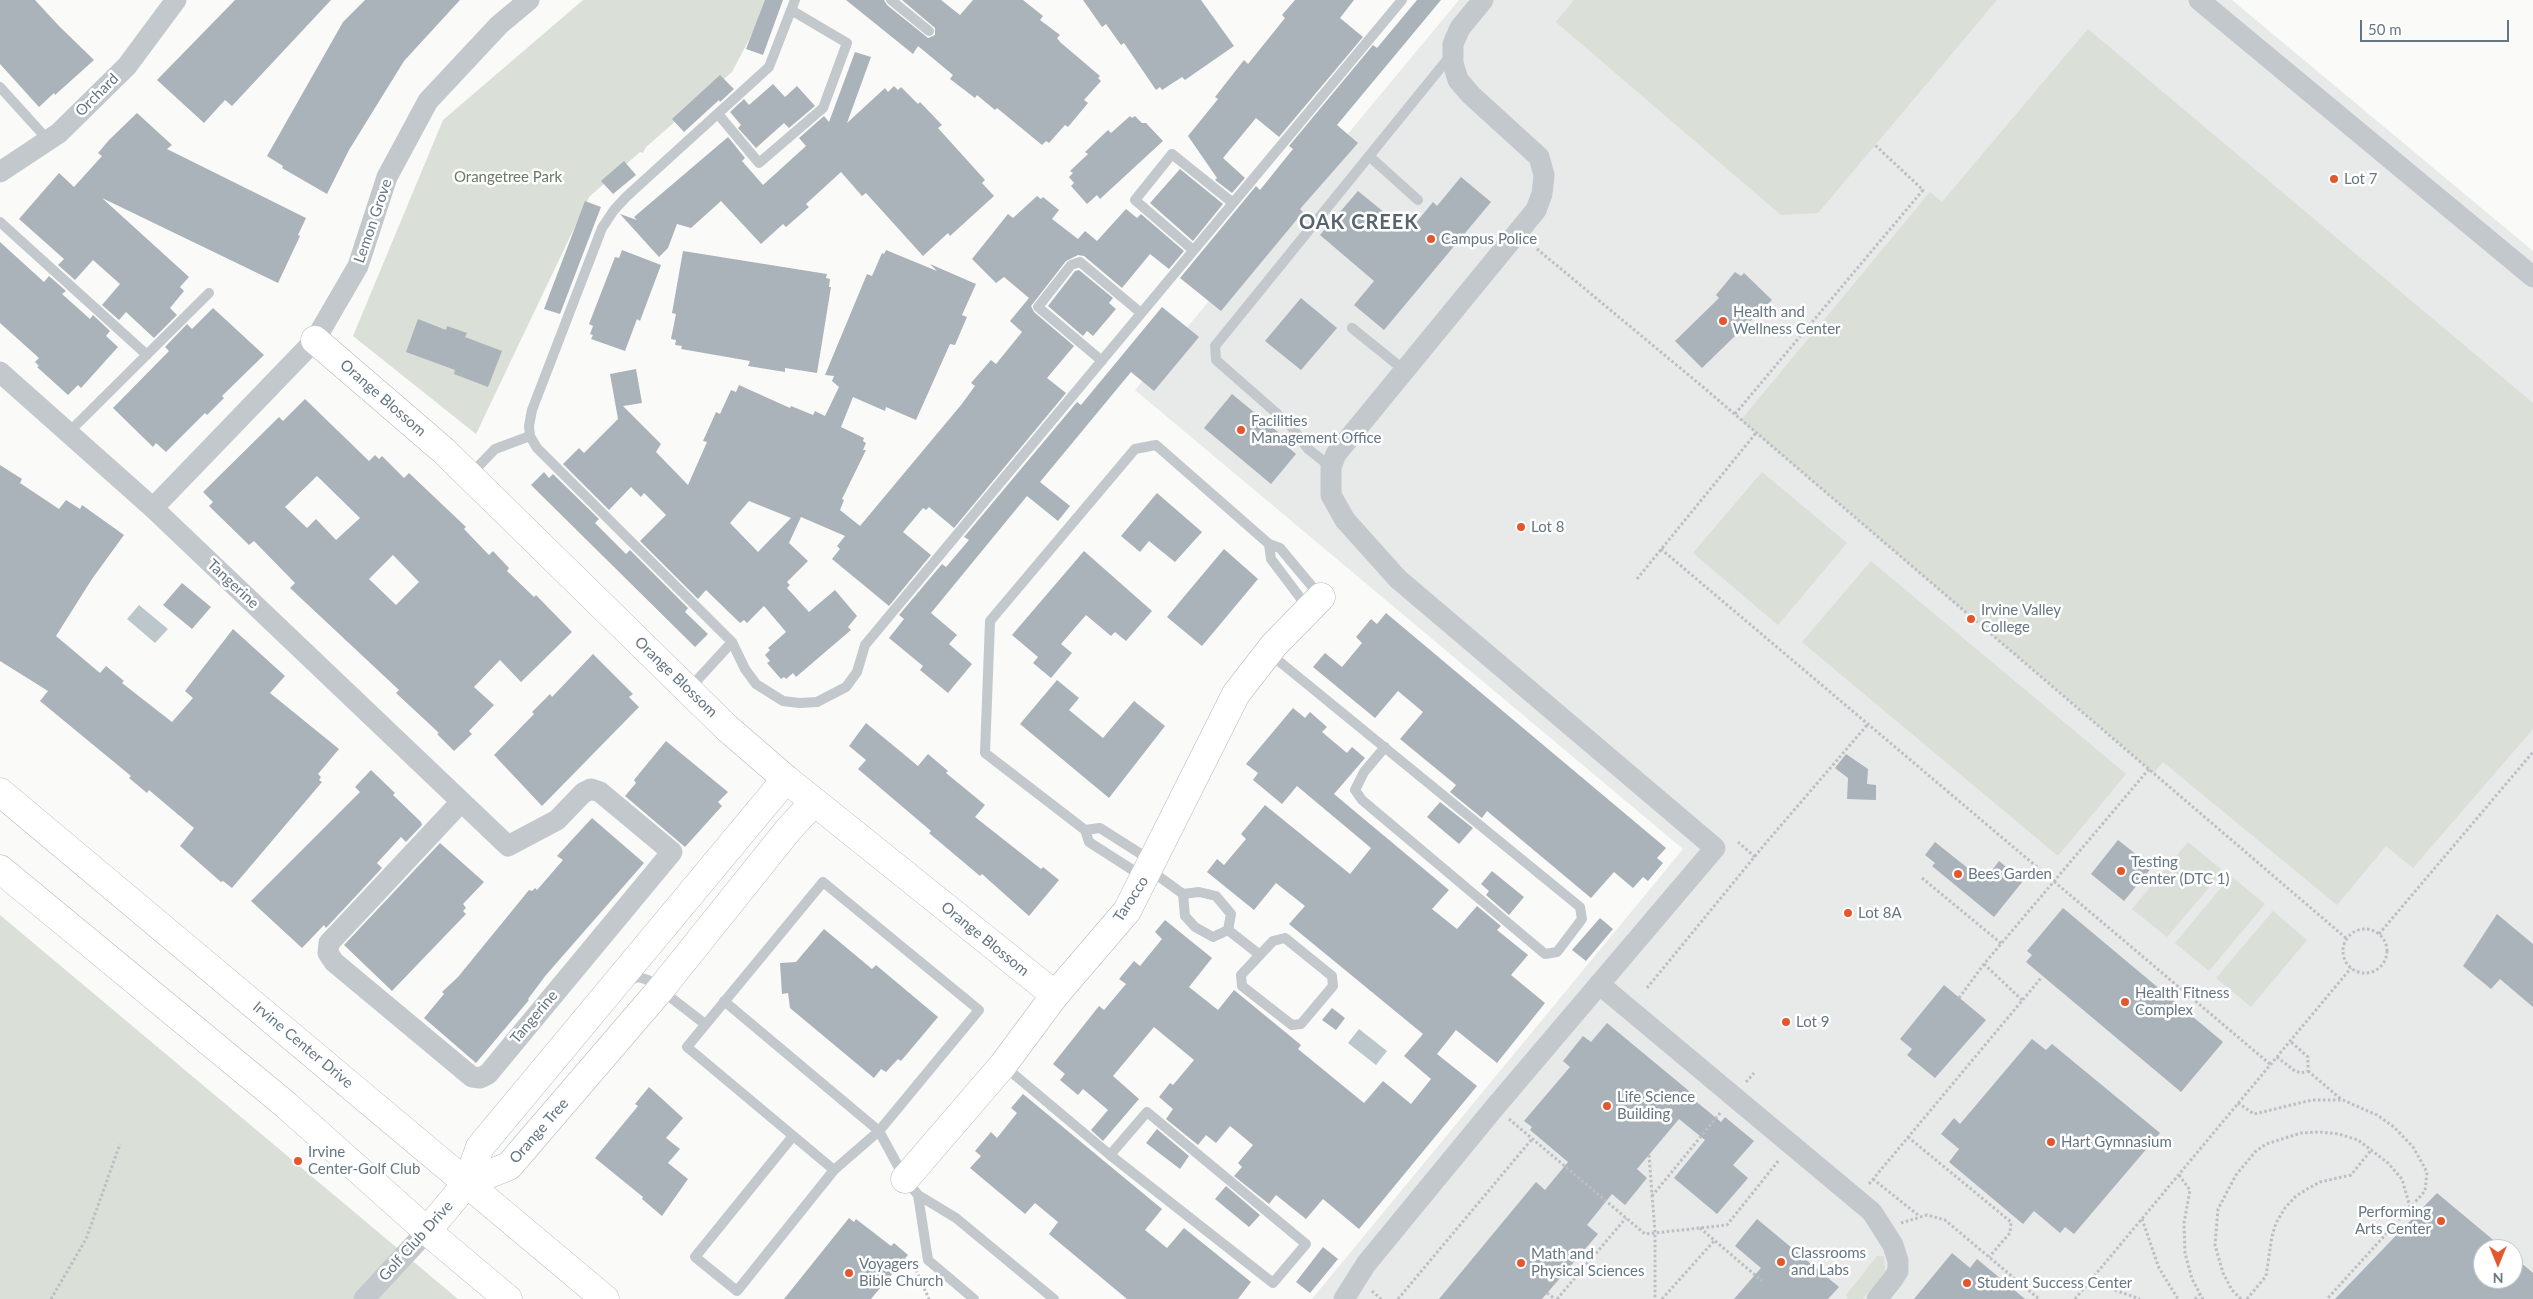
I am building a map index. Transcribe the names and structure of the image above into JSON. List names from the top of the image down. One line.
{"streets":{"street":["Orchard","Lemon Grove","Orange Blossom","Tangerine","Tarocco","Irvine Center Drive","Orange Tree","Golf Club Drive"]},"crossings":[["Lemon Grove","Orange Blossom"],["Lemon Grove","Tangerine"],["Orange Blossom","Tarocco"],["Orange Blossom","Orange Tree"],["Irvine Center Drive","Orange Tree"],["Irvine Center Drive","Golf Club Drive"],["Orange Tree","Golf Club Drive"]],"districts":["OAK CREEK"],"parks":["Orangetree Park"],"places":["Lot 7","Campus Police","Health and Wellness Center","Facilities Management Office","Lot 8","Irvine Valley College","Testing Center (DTC 1)","Bees Garden","Lot 8A","Health Fitness Complex","Lot 9","Life Science Building","Hart Gymnasium","Irvine Center-Golf Club","Performing Arts Center","Classrooms and Labs","Math and Physical Sciences","Voyagers Bible Church","Student Success Center"],"scale_bar":"50 m","north":"bottom"}
